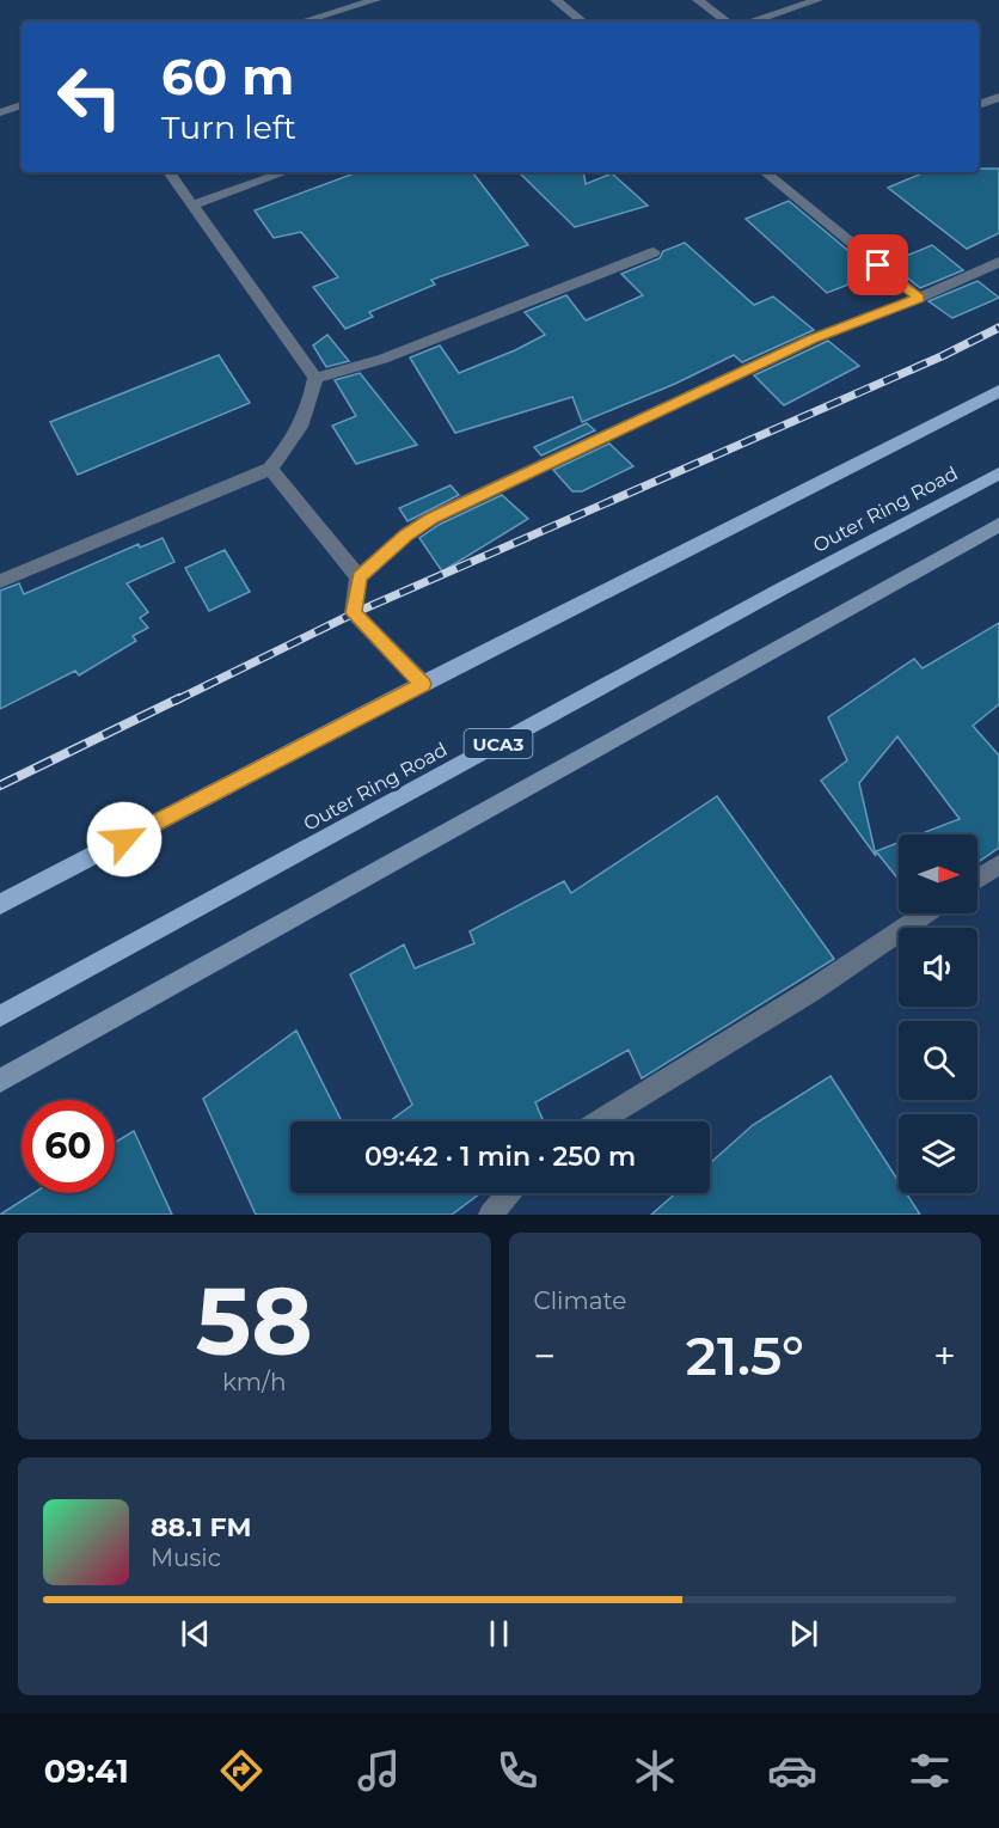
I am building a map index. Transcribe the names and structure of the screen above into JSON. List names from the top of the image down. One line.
{"streets":{"main road":["Outer Ring Road","UCA3"]},"north":"right","page":{"turn":["60 m","Turn left"],"limit":"60","trip":"09:42 · 1 min · 250 m","tile":[["58","km/h"],"Climate"],"heat":["−","21.5°","+"],"song":["88.1 FM","Music"],"tabs":"09:41"}}
